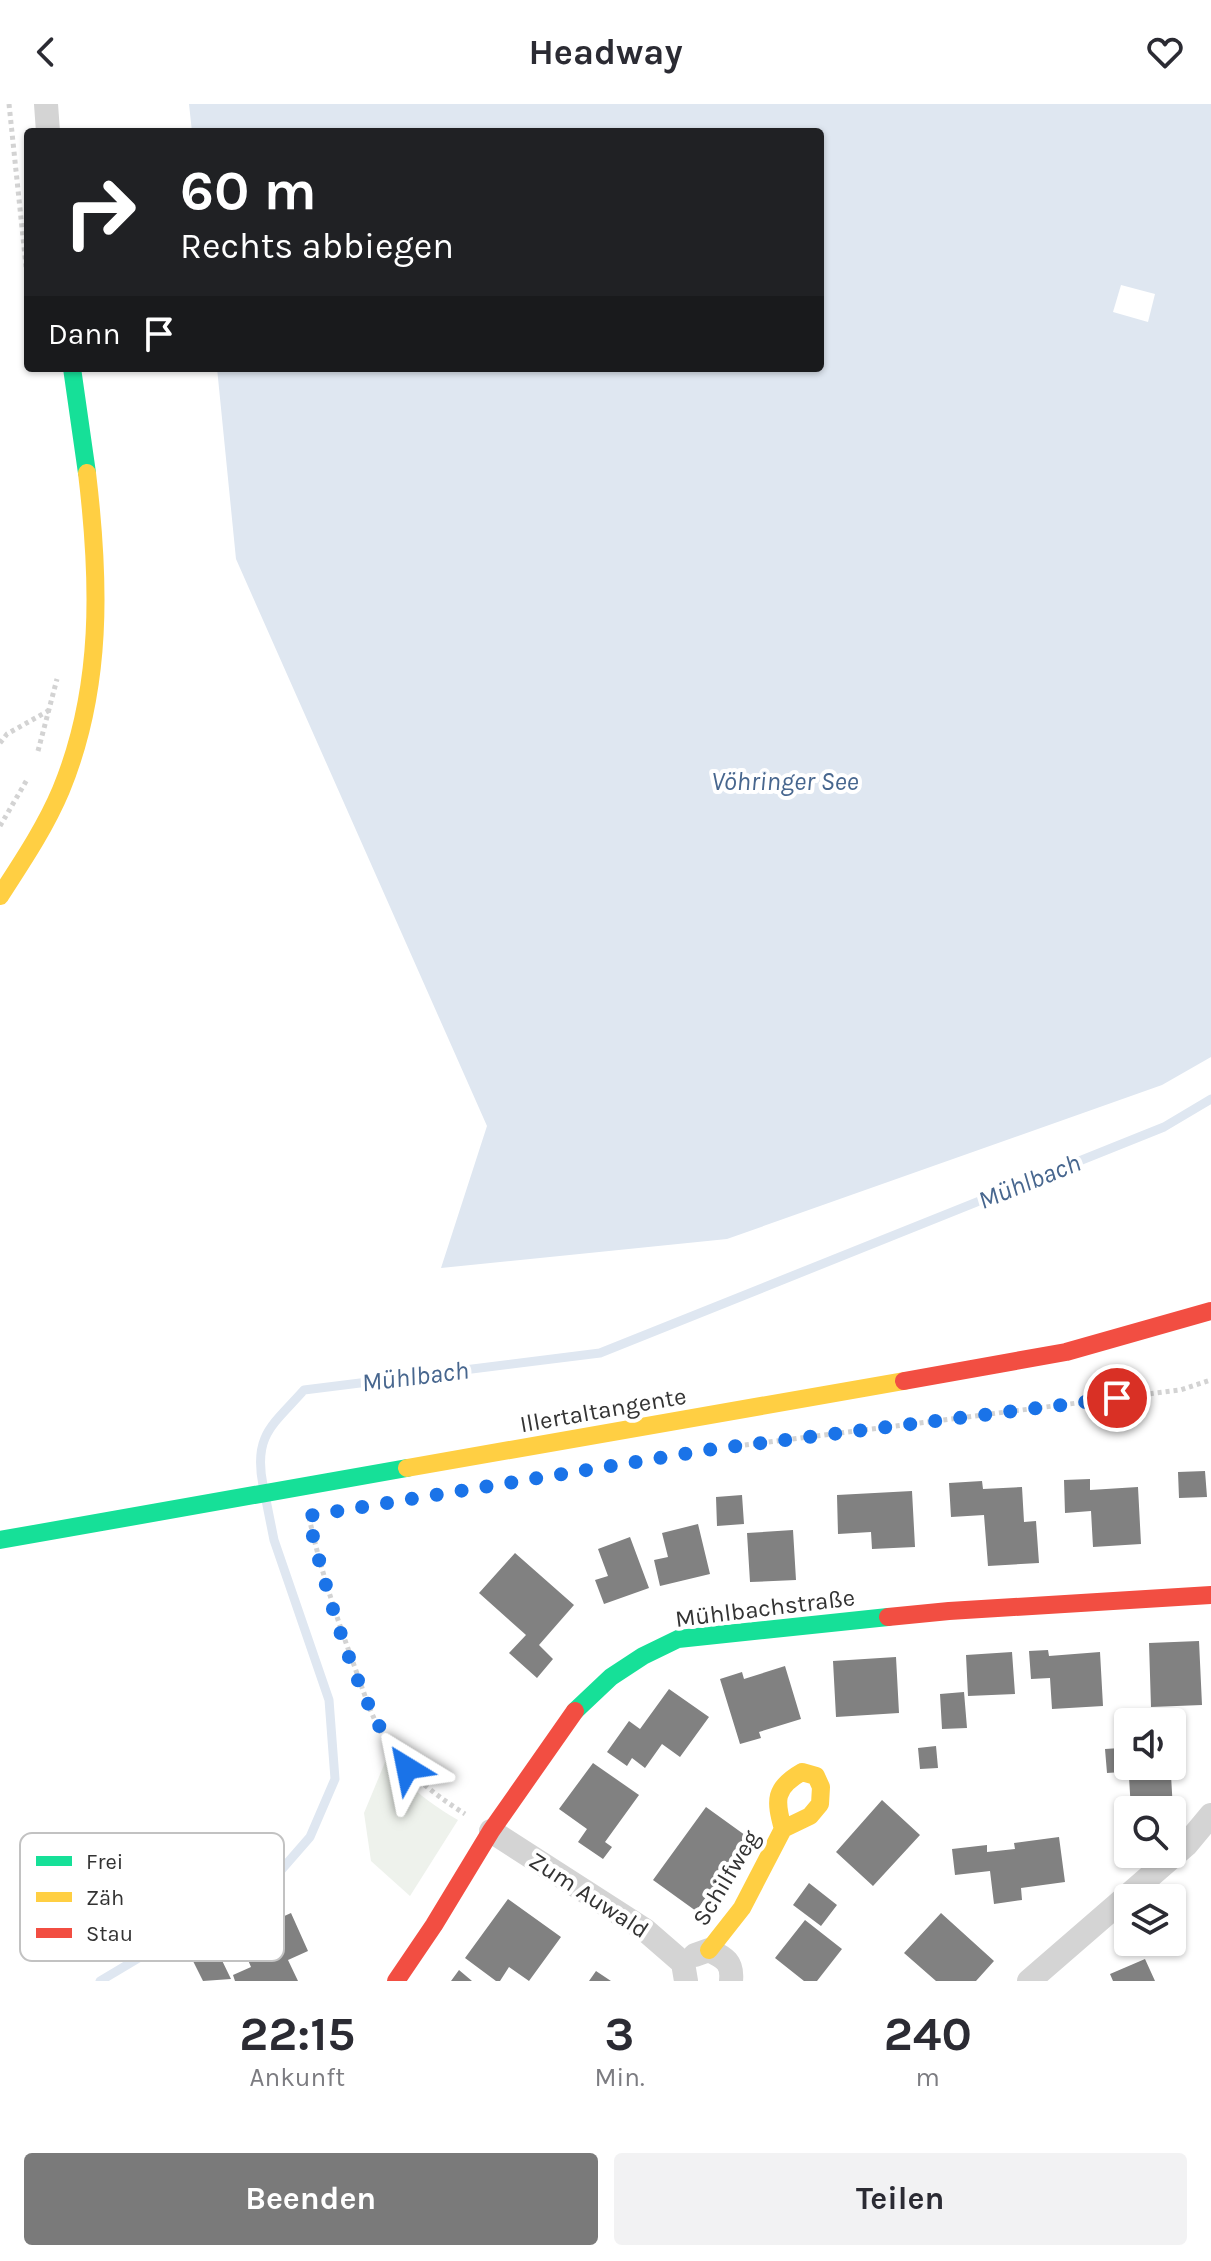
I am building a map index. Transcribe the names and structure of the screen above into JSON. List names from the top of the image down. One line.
{"streets":{"street":["Illertaltangente","Mühlbachstraße","Schilfweg","Zum Auwald"]},"crossings":[["Mühlbachstraße","Zum Auwald"],["Schilfweg","Zum Auwald"]],"water":["Vöhringer See","Mühlbach"],"legend":["Frei","Zäh","Stau"],"page":{"header":"Headway","turn":["60 m","Rechts abbiegen"],"then":"Dann","eta":["22:15","Ankunft","3","Min.","240","m"],"buttons":["Beenden","Teilen"]}}
